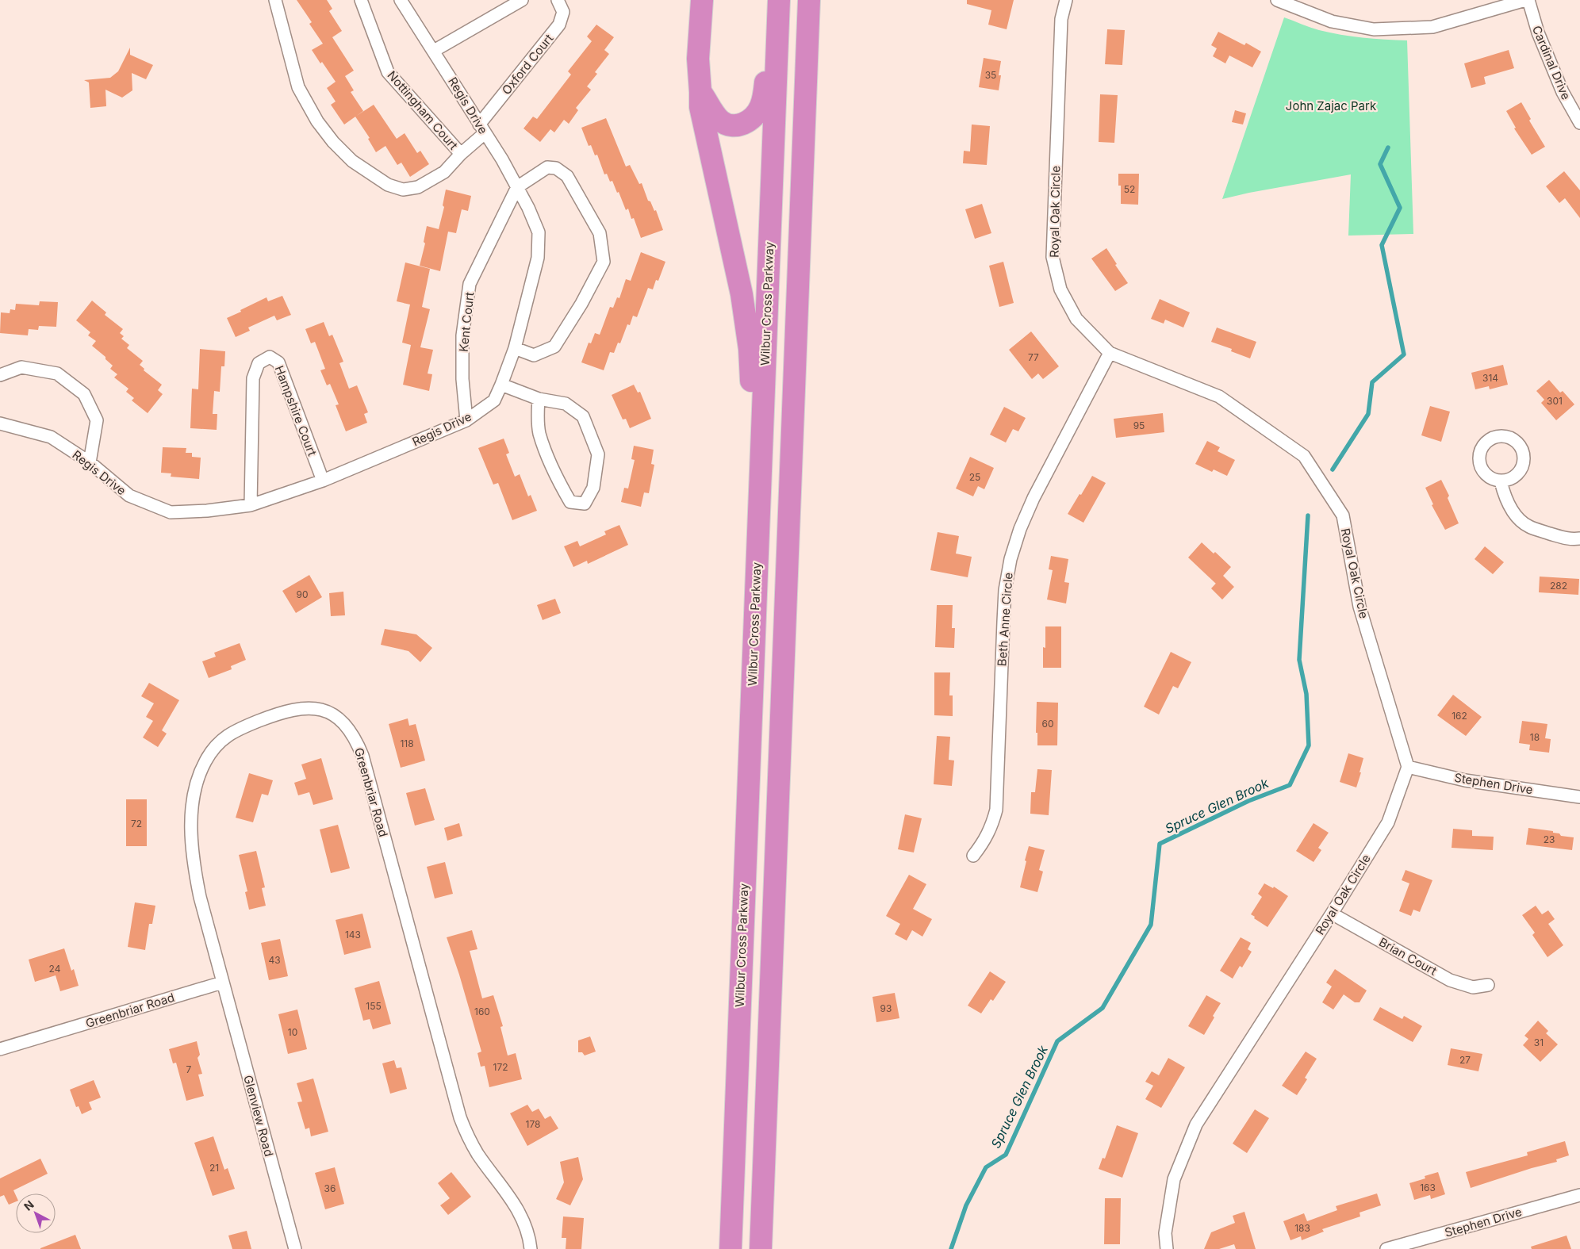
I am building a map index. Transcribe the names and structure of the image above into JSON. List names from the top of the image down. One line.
{"streets":{"highway":["Wilbur Cross Parkway"],"street":["Cardinal Drive","Oxford Court","Regis Drive","Nottingham Court","Royal Oak Circle","Kent Court","Hampshire Court","Beth Anne Circle","Stephen Drive","Greenbriar Road","Brian Court","Glenview Road"]},"crossings":[["Oxford Court","Regis Drive"],["Oxford Court","Nottingham Court"],["Regis Drive","Nottingham Court"],["Regis Drive","Kent Court"],["Regis Drive","Hampshire Court"],["Royal Oak Circle","Beth Anne Circle"],["Royal Oak Circle","Stephen Drive"],["Royal Oak Circle","Brian Court"],["Greenbriar Road","Glenview Road"]],"water":["Spruce Glen Brook"],"parks":["John Zajac Park"],"house_numbers":["35","52","77","314","301","95","25","282","90","162","60","18","118","72","23","143","43","24","155","93","160","10","31","27","172","7","178","21","163","36","183"],"north":"top left"}
